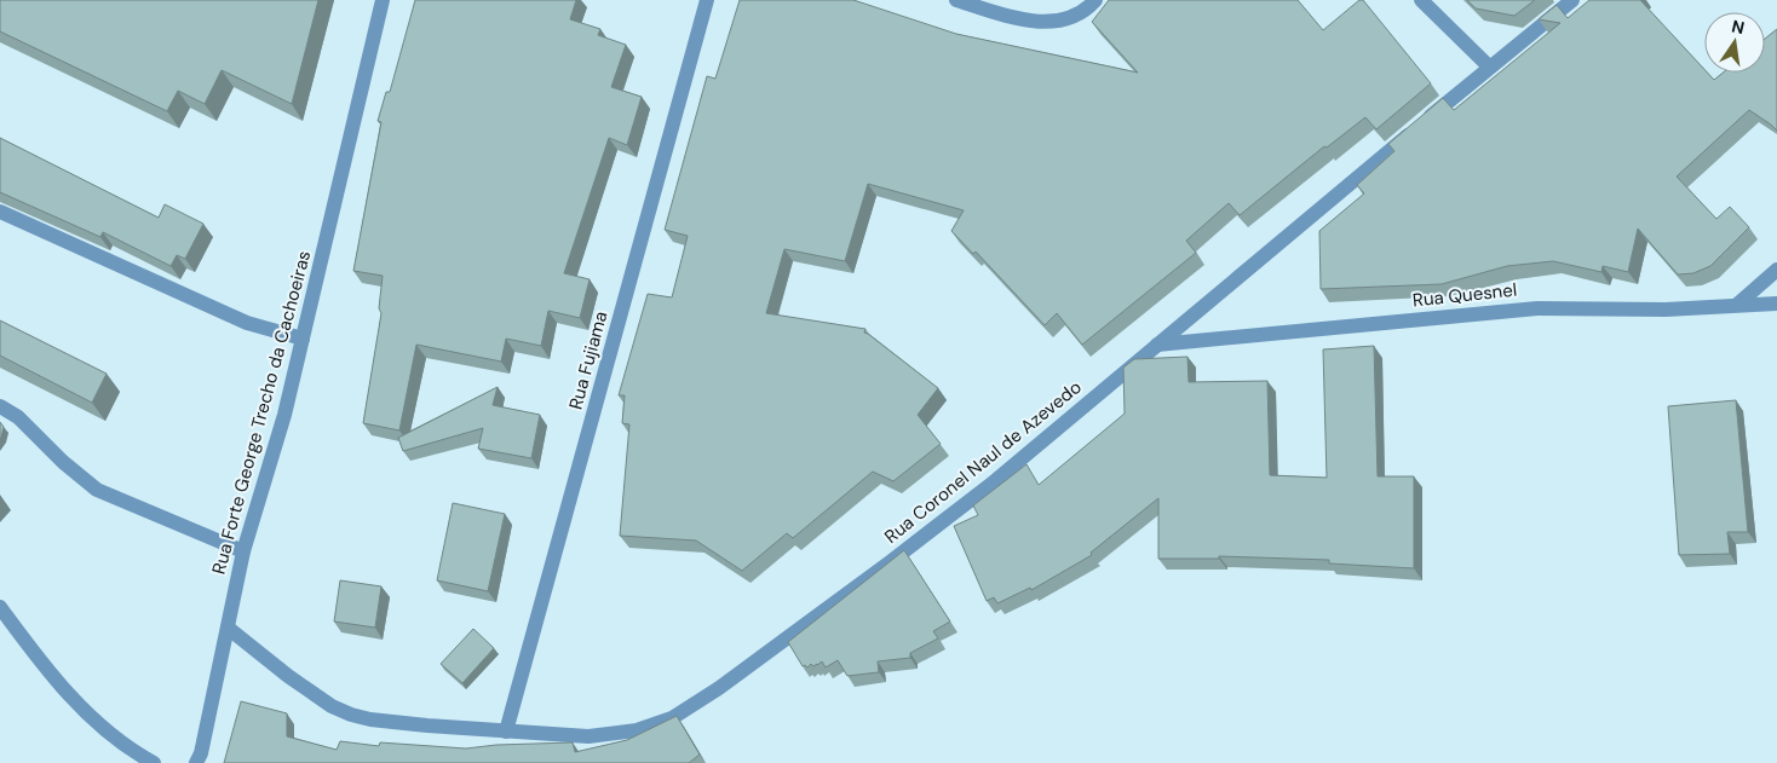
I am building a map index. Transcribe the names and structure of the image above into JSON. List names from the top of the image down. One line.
{"streets":{"street":["Rua Quesnel","Rua Fujiama","Rua Forte George Trecho da Cachoeiras","Rua Coronel Naul de Azevedo"]},"crossings":[["Rua Quesnel","Rua Coronel Naul de Azevedo"],["Rua Fujiama","Rua Coronel Naul de Azevedo"],["Rua Forte George Trecho da Cachoeiras","Rua Coronel Naul de Azevedo"]],"north":"top"}
